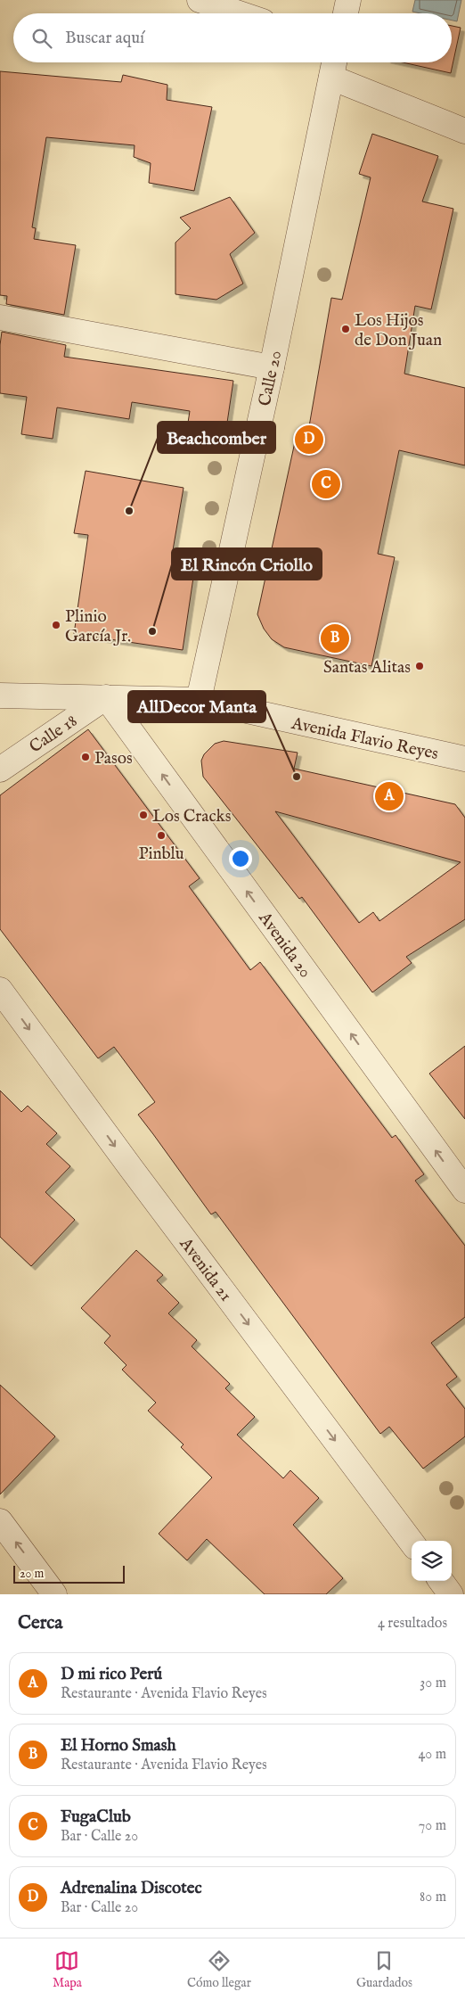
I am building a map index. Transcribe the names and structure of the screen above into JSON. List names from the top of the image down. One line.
{"streets":{"street":["Calle 20","Calle 18","Avenida Flavio Reyes","Avenida 20","Avenida 21"]},"crossings":[["Calle 20","Avenida Flavio Reyes"],["Calle 18","Avenida Flavio Reyes"],["Calle 18","Avenida 20"],["Avenida Flavio Reyes","Avenida 20"]],"one_way":["Avenida 20","Avenida 21"],"places":["Los Hijos de Don Juan","Beachcomber","Plinio García Jr.","El Rincón Criollo","Santas Alitas","Pasos","AllDecor Manta","Los Cracks","Pinblu"],"scale_bar":"20 m","page":{"search":"Buscar aquí","pins":["D","C","B","A"],"scale":"20 m","heading":["Cerca","4 resultados"],"list":[{"mark":"A","name":"D mi rico Perú","note":"Restaurante · Avenida Flavio Reyes","value":"30 m"},{"mark":"B","name":"El Horno Smash","note":"Restaurante · Avenida Flavio Reyes","value":"40 m"},{"mark":"C","name":"FugaClub","note":"Bar · Calle 20","value":"70 m"},{"mark":"D","name":"Adrenalina Discotec","note":"Bar · Calle 20","value":"80 m"}],"nav":["Mapa","Cómo llegar","Guardados"]}}
